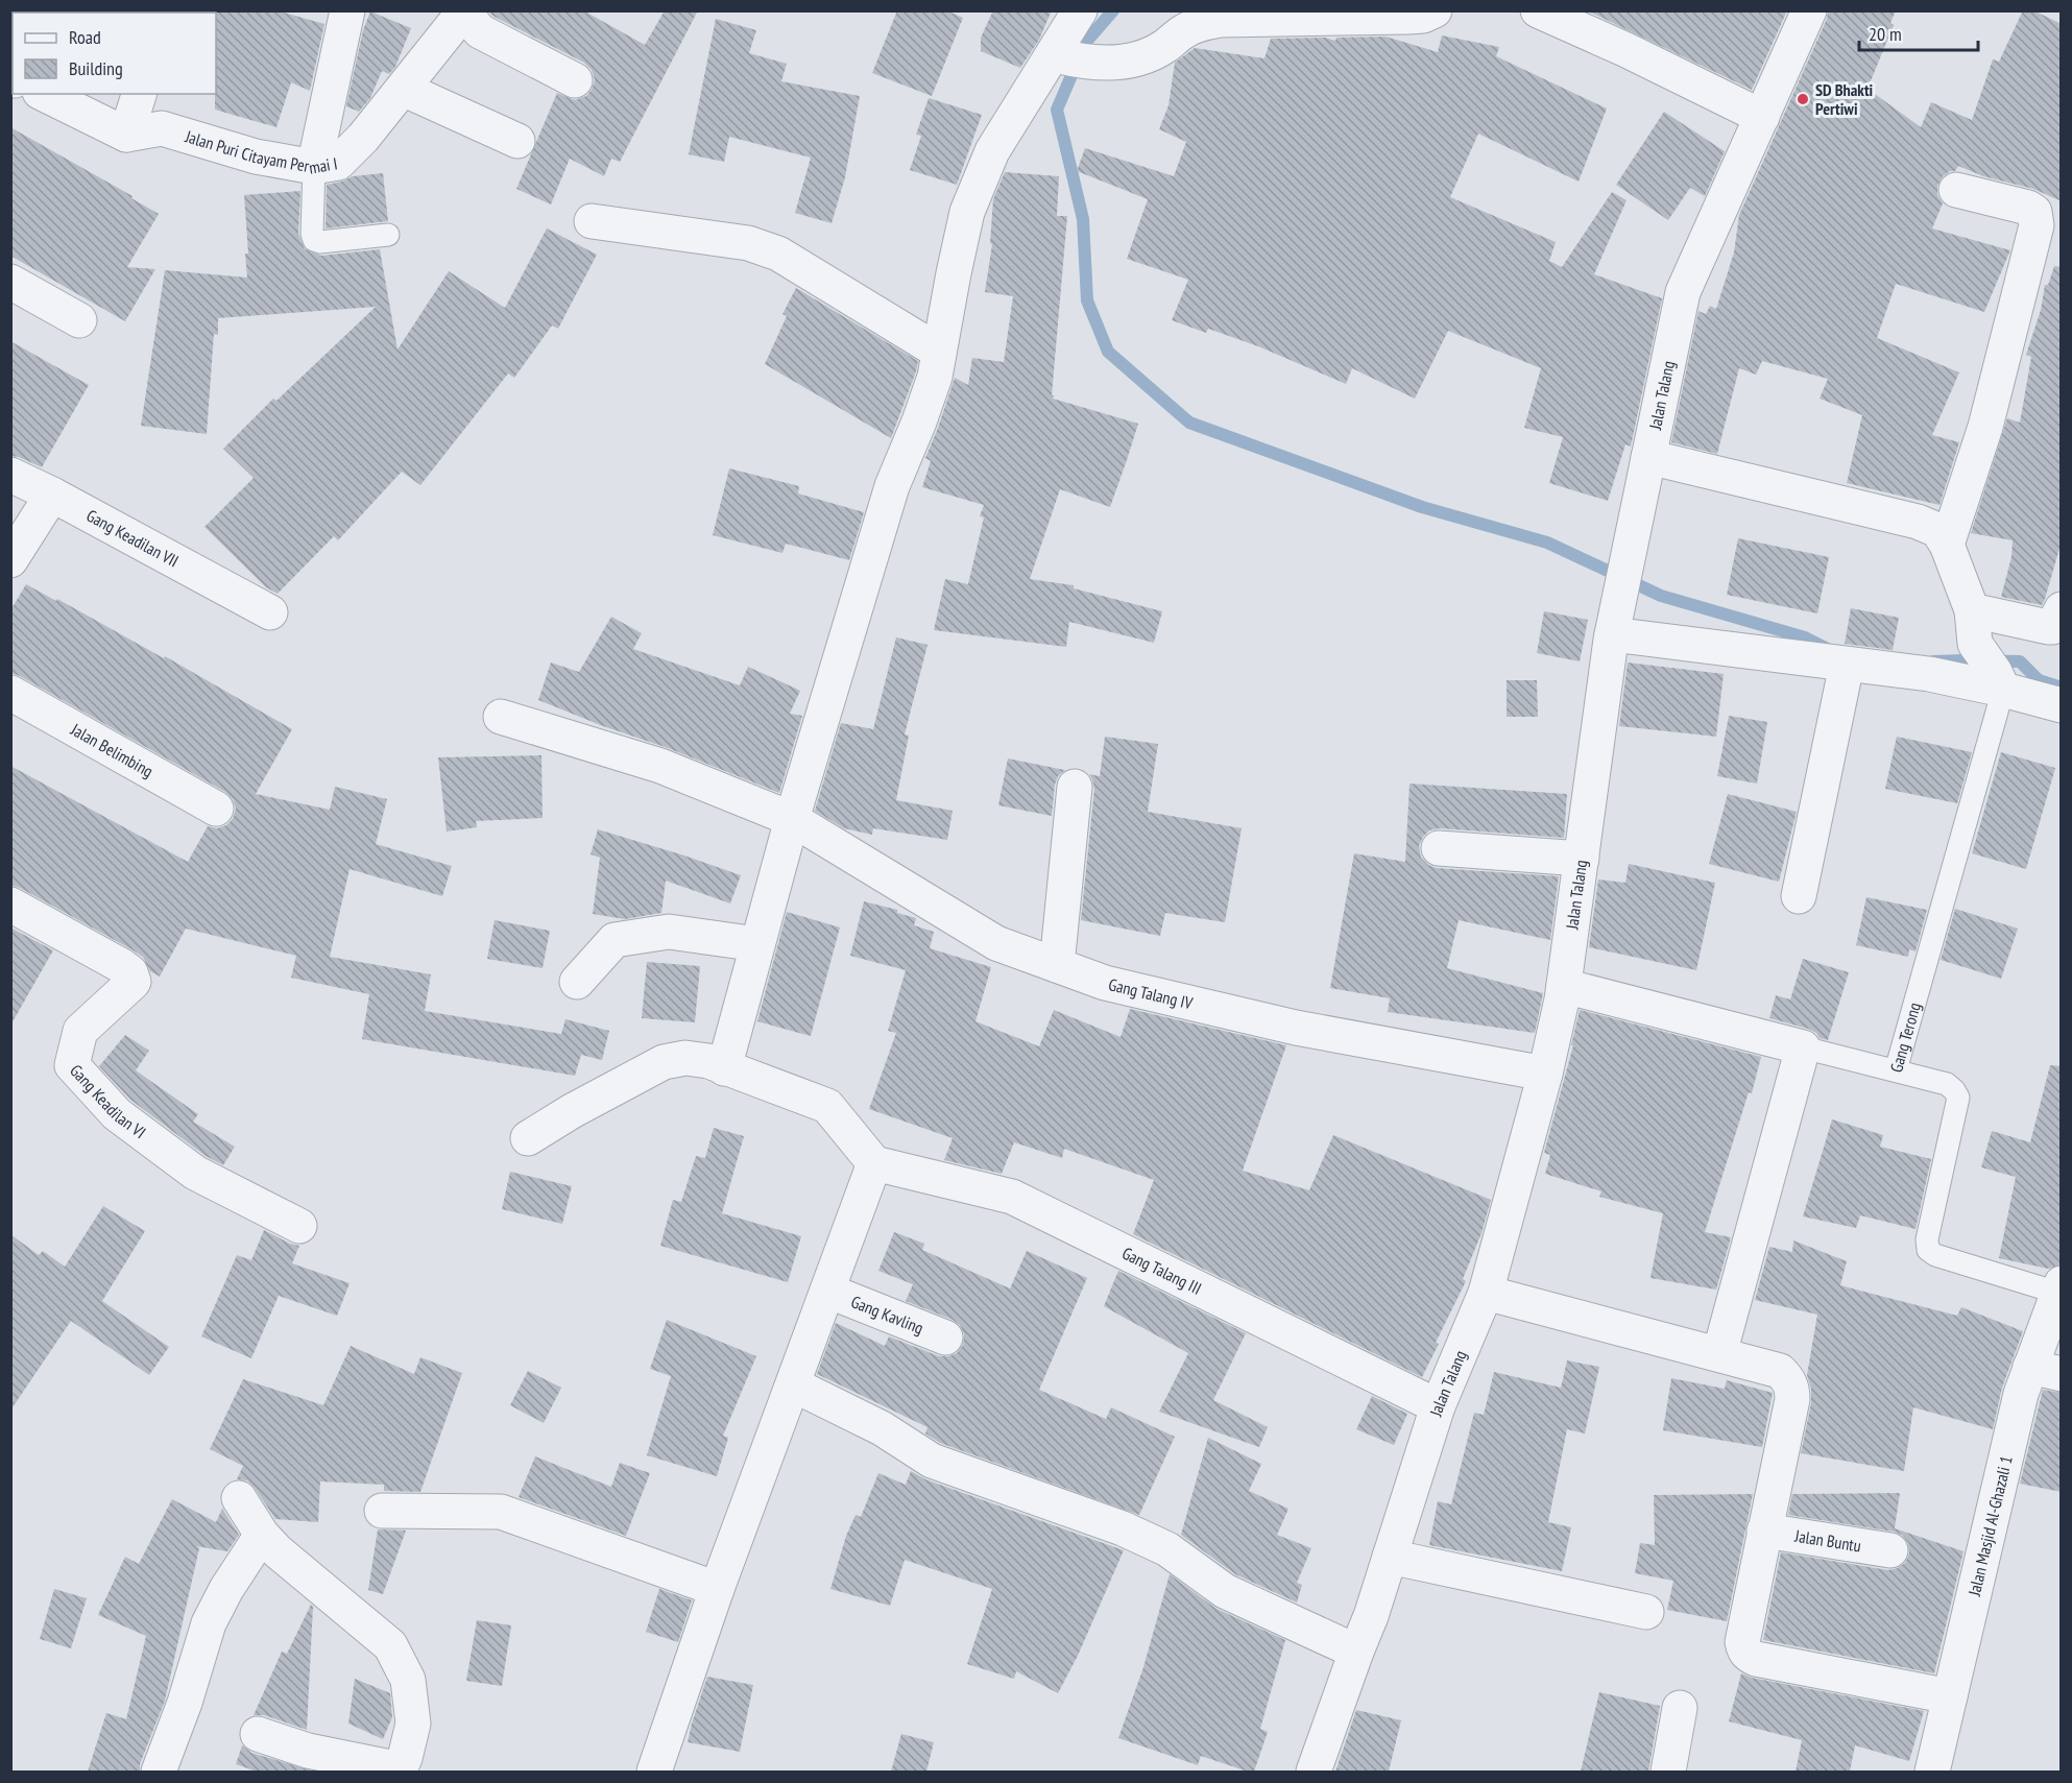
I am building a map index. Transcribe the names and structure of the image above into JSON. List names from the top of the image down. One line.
{"streets":{"street":["Jalan Puri Citayam Permai I","Jalan Talang","Gang Keadilan VII","Jalan Belimbing","Gang Talang IV","Gang Keadilan VI","Gang Talang III","Gang Kavling","Jalan Masjid Al-Ghazali 1","Jalan Buntu"],"lane":["Gang Terong"]},"crossings":[["Jalan Talang","Gang Talang IV"],["Jalan Talang","Gang Talang III"],["Gang Terong","Jalan Masjid Al-Ghazali 1"]],"places":["SD Bhakti Pertiwi"],"legend":["Road","Building"],"scale_bar":"20 m"}
